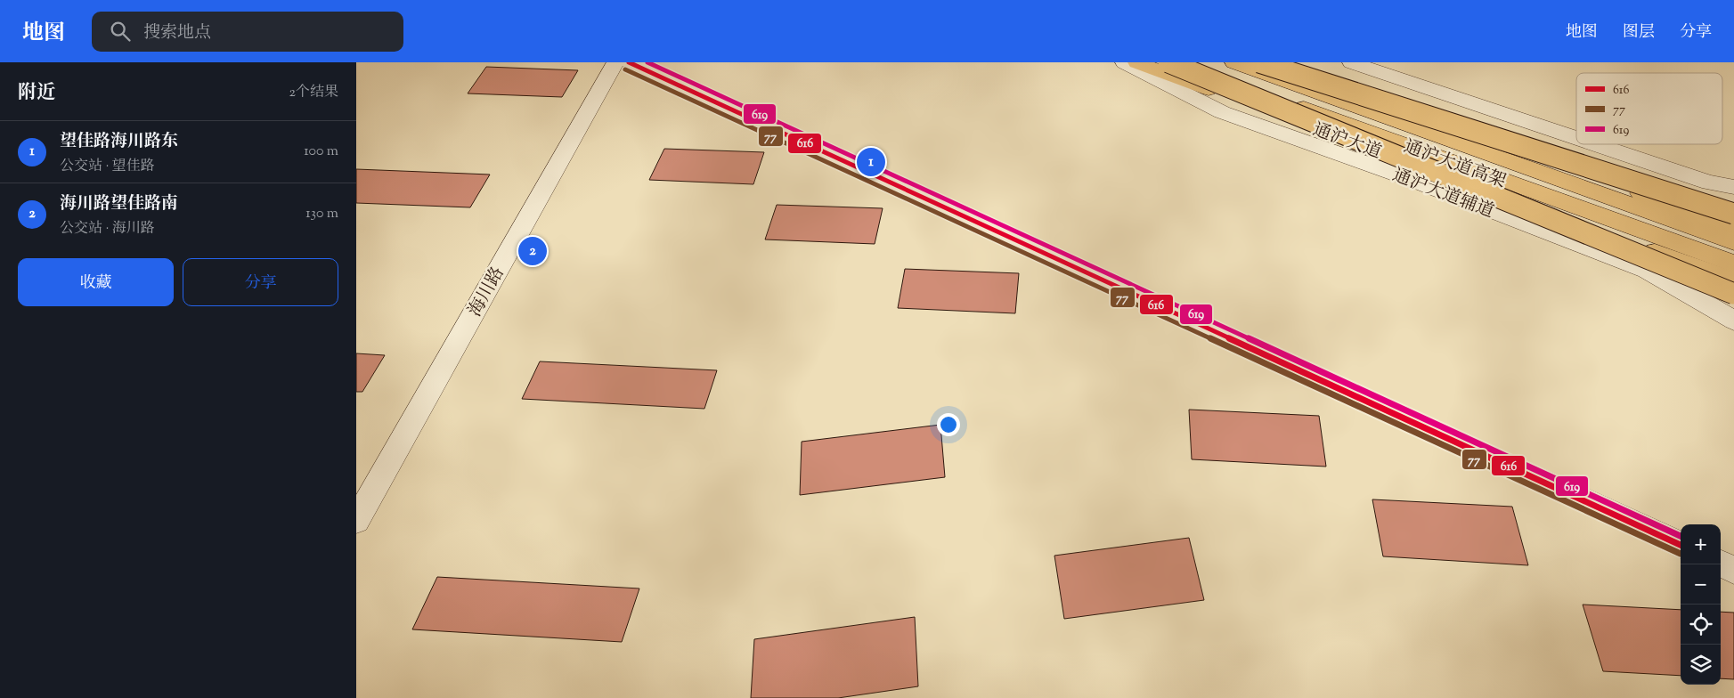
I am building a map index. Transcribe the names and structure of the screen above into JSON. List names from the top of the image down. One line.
{"streets":{"main road":["通沪大道","通沪大道高架"],"street":["通沪大道辅道","海川路"]},"lines":["transit line 616","transit line 619","transit line 77"],"legend":["616","77","619"],"page":{"header":"地图","search":"搜索地点","nav":["地图","图层","分享"],"heading":["附近","2个结果"],"list":[{"mark":"1","name":"望佳路海川路东","note":"公交站 · 望佳路","value":"100 m"},{"mark":"2","name":"海川路望佳路南","note":"公交站 · 海川路","value":"130 m"}],"pins":["1","2"],"buttons":["收藏","分享"],"map_buttons":["+","−"]}}
